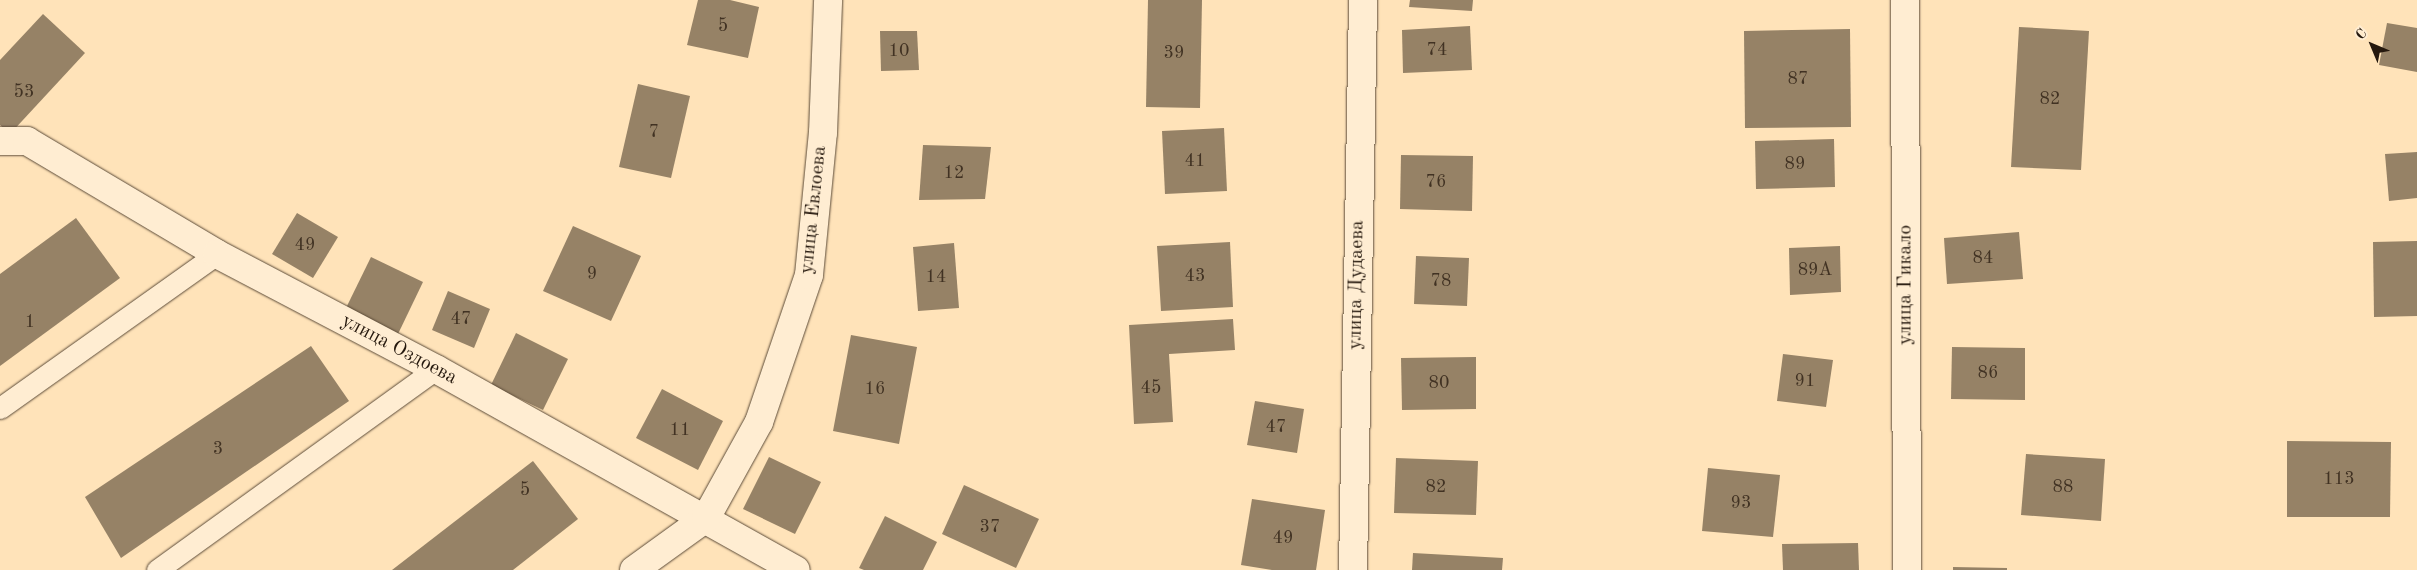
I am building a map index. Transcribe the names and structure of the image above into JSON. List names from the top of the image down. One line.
{"streets":{"street":["улица Евлоева","улица Дудаева","улица Гикало","улица Оздоева"]},"crossings":[["улица Евлоева","улица Оздоева"]],"house_numbers":["5","74","10","39","87","53","82","7","41","89","12","76","49","84","89А","9","43","14","78","47","1","86","91","80","45","16","47","11","3","113","82","88","5","93","37","49"],"north":"top left"}
